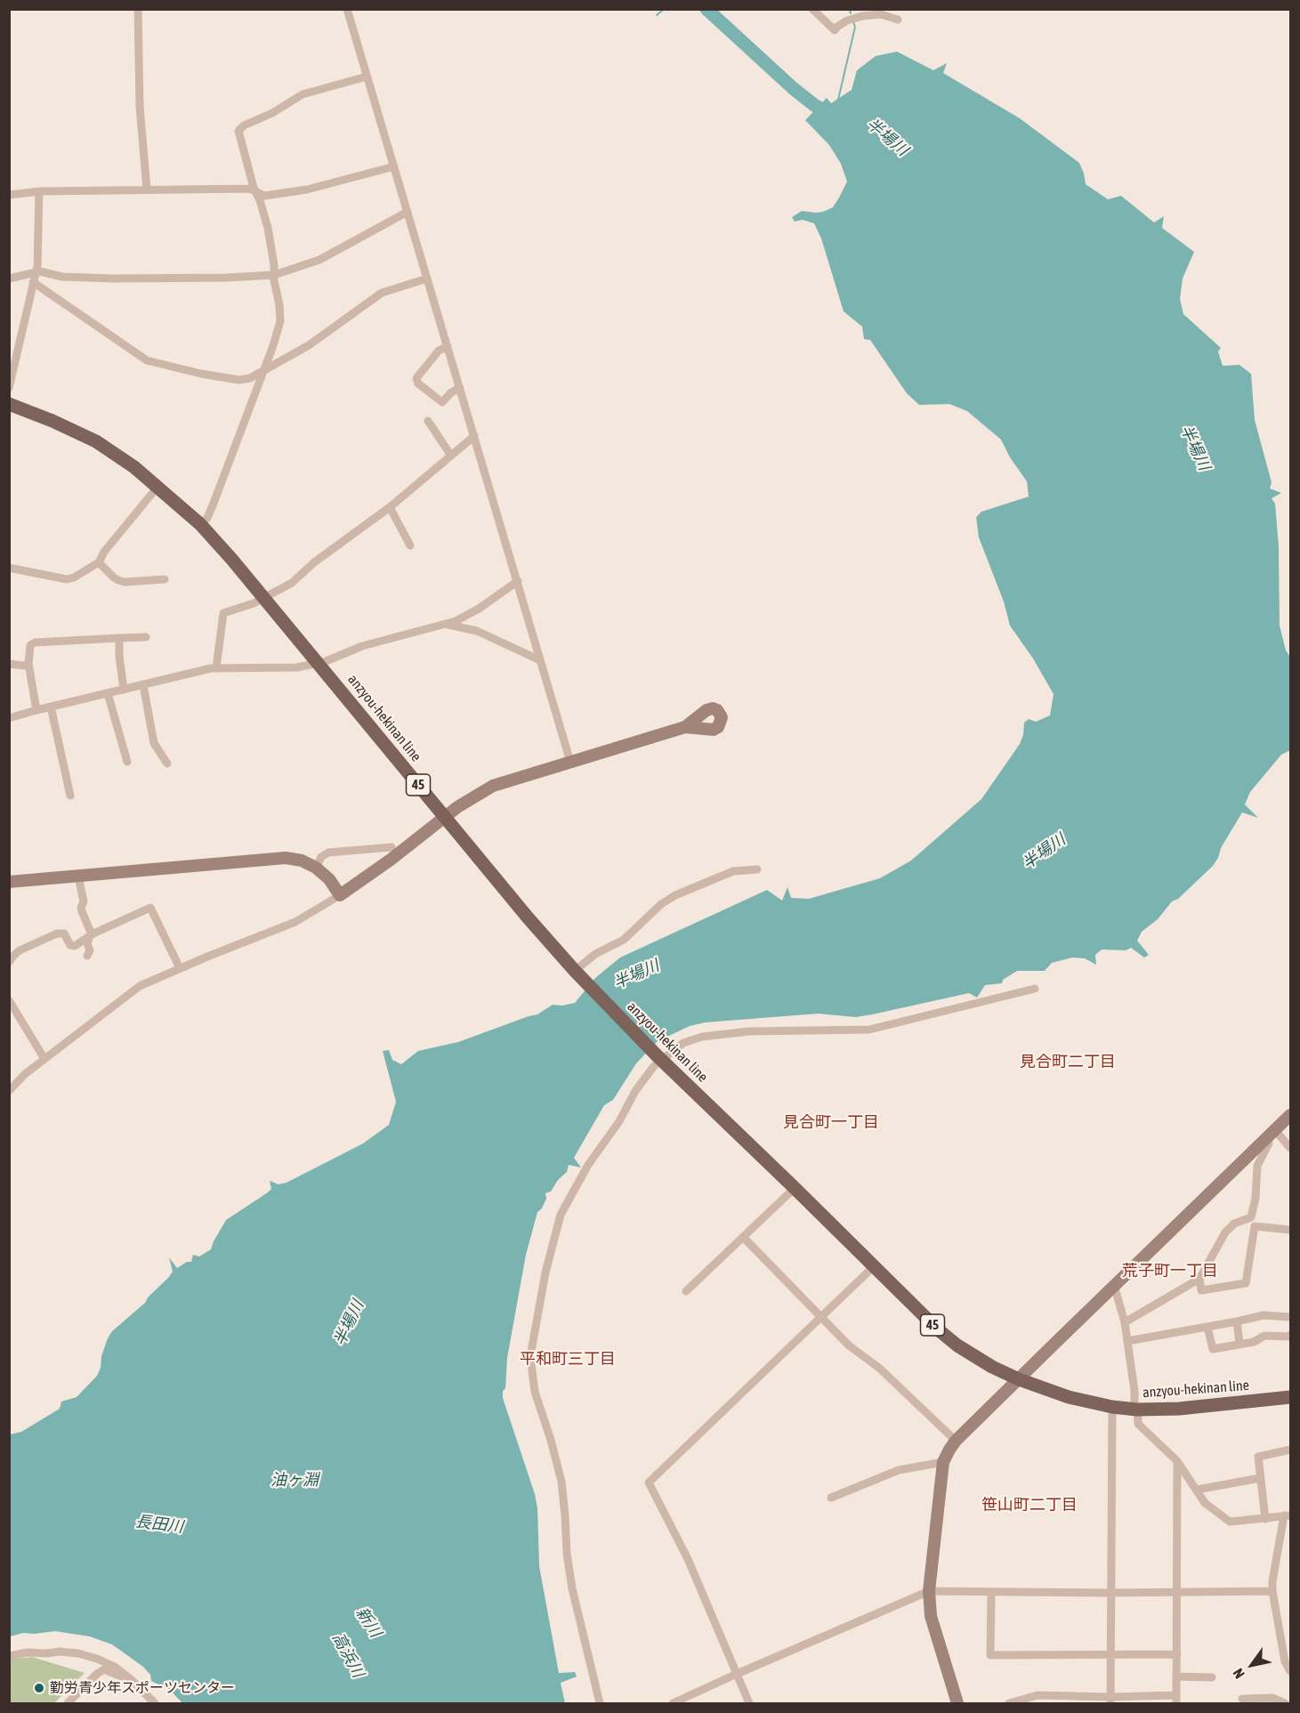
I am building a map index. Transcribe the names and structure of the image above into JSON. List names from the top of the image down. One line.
{"streets":{"main road":["anzyou-hekinan line","45"]},"districts":["見合町二丁目","見合町一丁目","荒子町一丁目","平和町三丁目","笹山町二丁目"],"water":["半場川","油ヶ淵","長田川","新川","高浜川"],"places":["勤労青少年スポーツセンター"],"north":"bottom left"}
